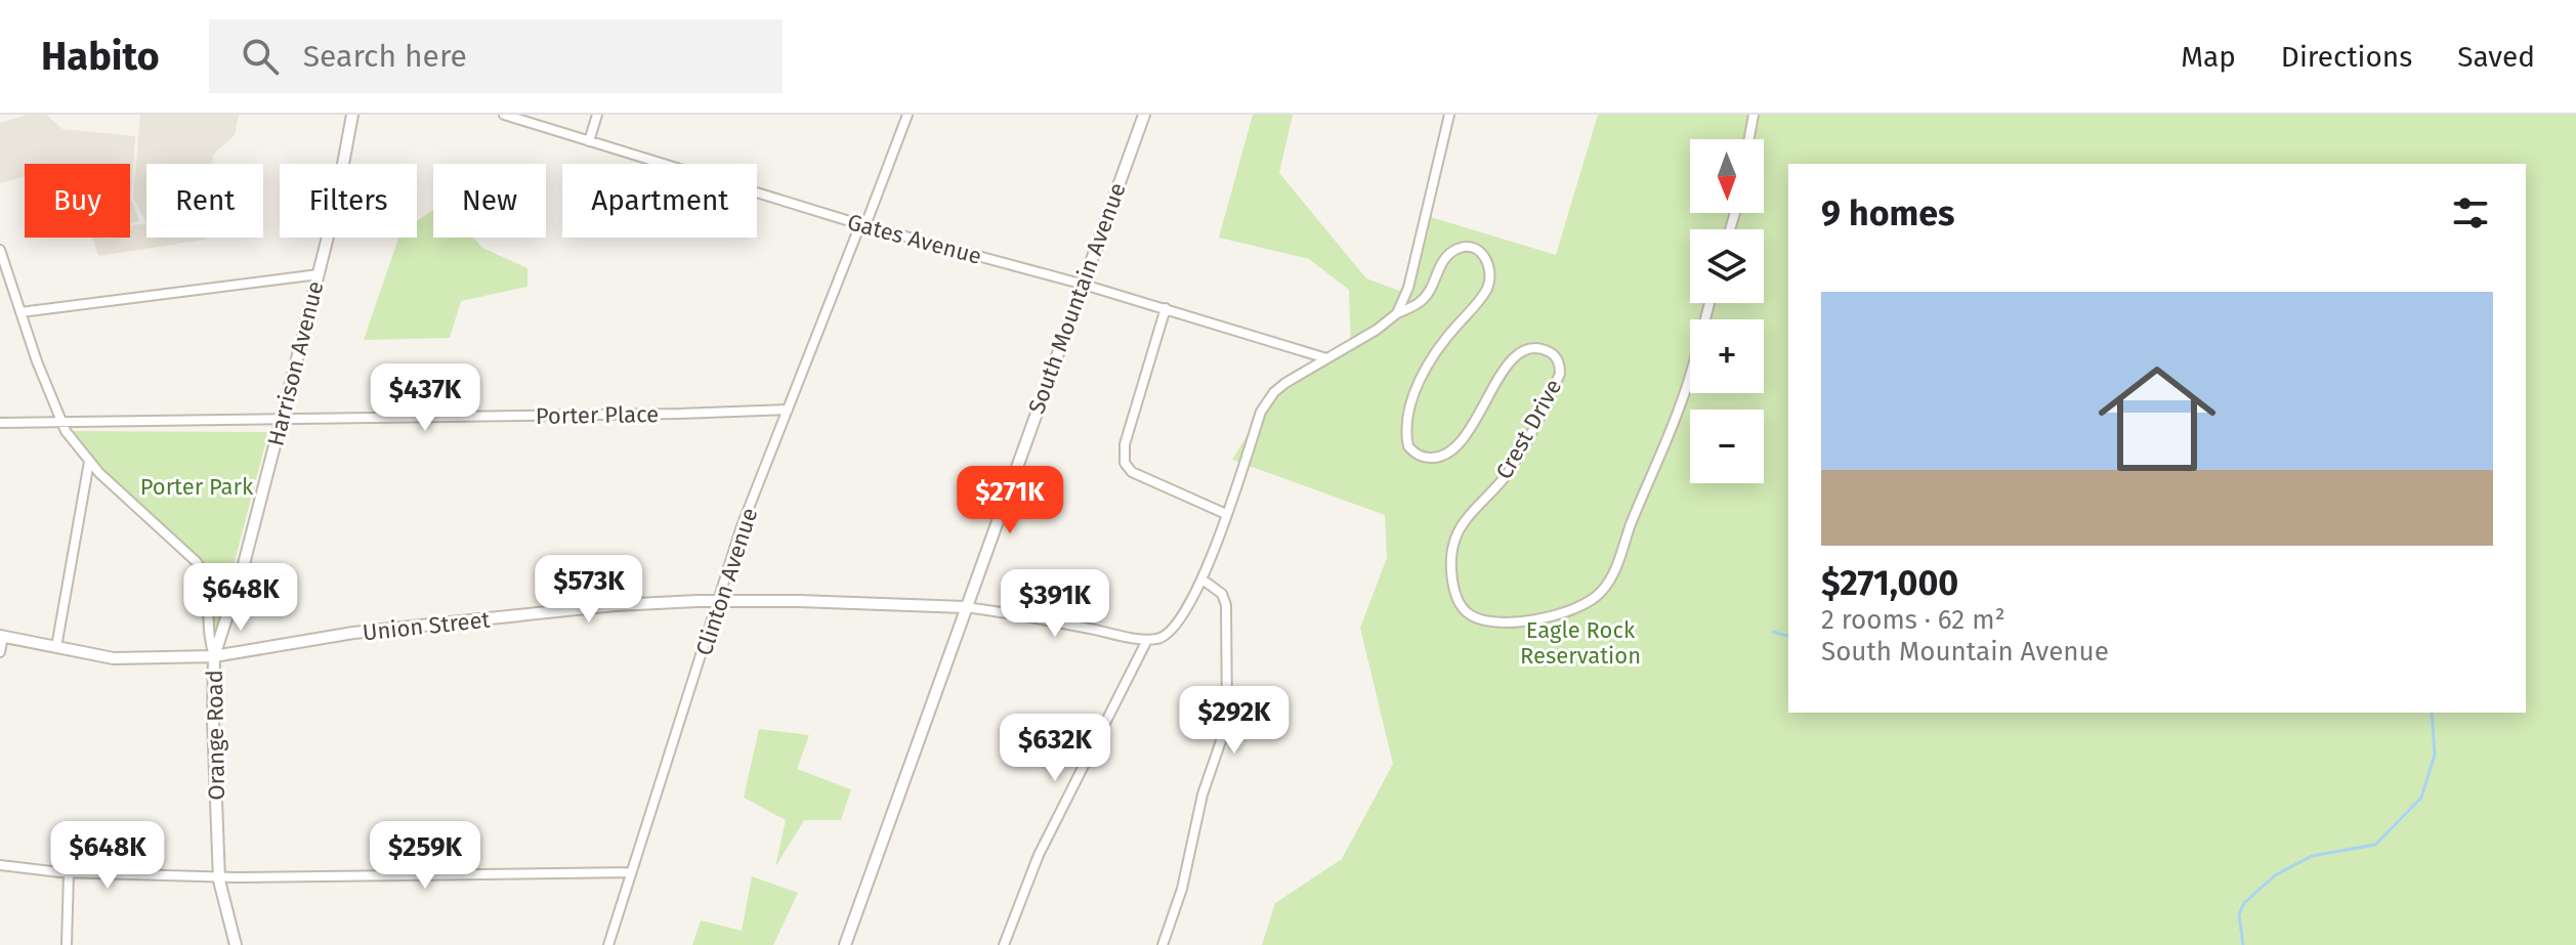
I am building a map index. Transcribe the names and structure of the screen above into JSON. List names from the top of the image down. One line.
{"streets":{"street":["Gates Avenue","South Mountain Avenue","Harrison Avenue","Porter Place","Crest Drive","Clinton Avenue","Union Street","Orange Road"]},"crossings":[["Gates Avenue","South Mountain Avenue"],["Gates Avenue","Clinton Avenue"],["South Mountain Avenue","Union Street"],["Harrison Avenue","Porter Place"],["Harrison Avenue","Union Street"],["Harrison Avenue","Orange Road"],["Porter Place","Clinton Avenue"],["Porter Place","Orange Road"],["Clinton Avenue","Union Street"],["Union Street","Orange Road"]],"parks":["Porter Park","Eagle Rock Reservation"],"north":"bottom","page":{"header":"Habito","search":"Search here","nav":["Map","Directions","Saved"],"map_buttons":["+","−"],"chip":["Buy","Rent","Filters","New","Apartment"],"heading":"9 homes","list":[{"name":"$271,000","note":"2 rooms · 62 m² · South Mountain Avenue"}],"price":["$437K","$271K","$573K","$648K","$391K","$292K","$632K","$648K","$259K"]}}
